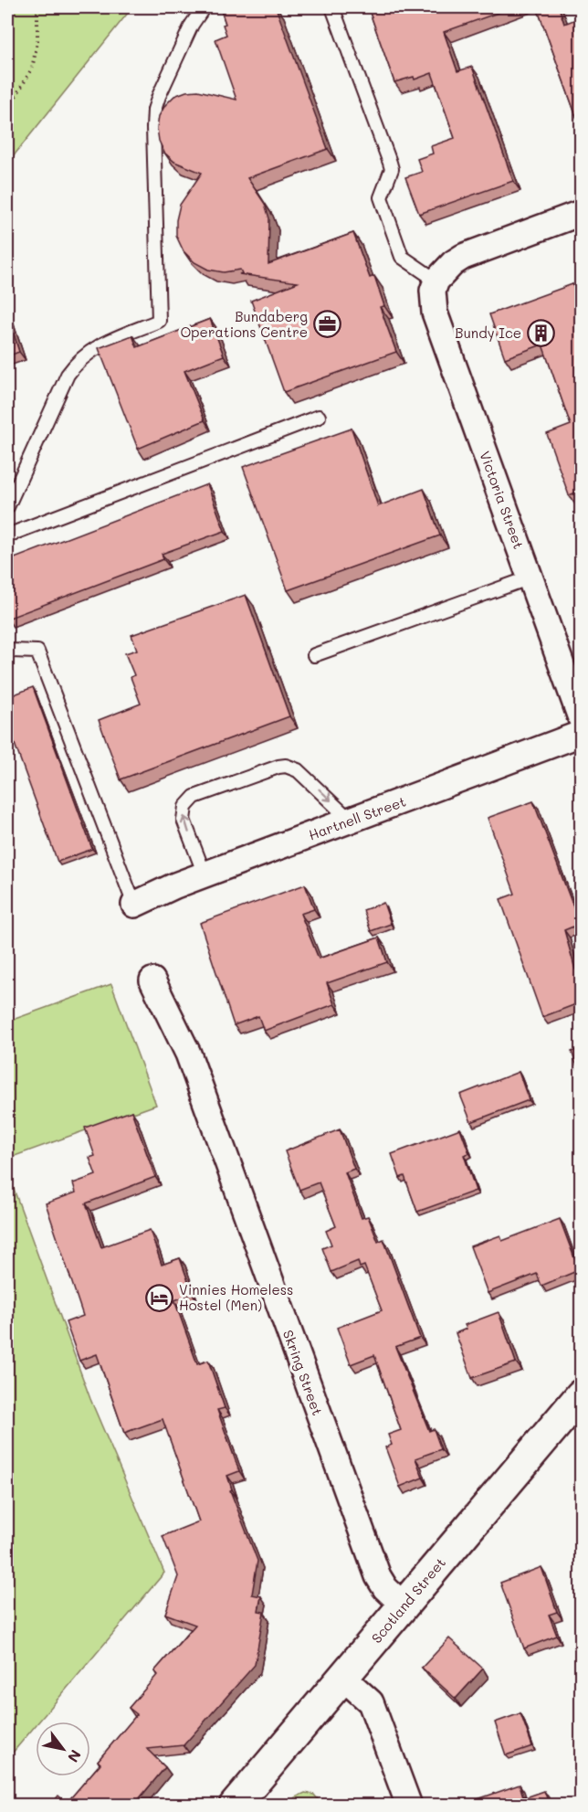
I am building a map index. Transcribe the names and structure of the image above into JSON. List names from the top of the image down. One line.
{"streets":{"street":["Victoria Street","Hartnell Street","Skring Street","Scotland Street"]},"crossings":[["Skring Street","Scotland Street"]],"places":{"office":["Bundaberg Operations Centre"],"building":["Bundy Ice"],"hotel":["Vinnies Homeless Hostel (Men)"]},"north":"bottom right"}
